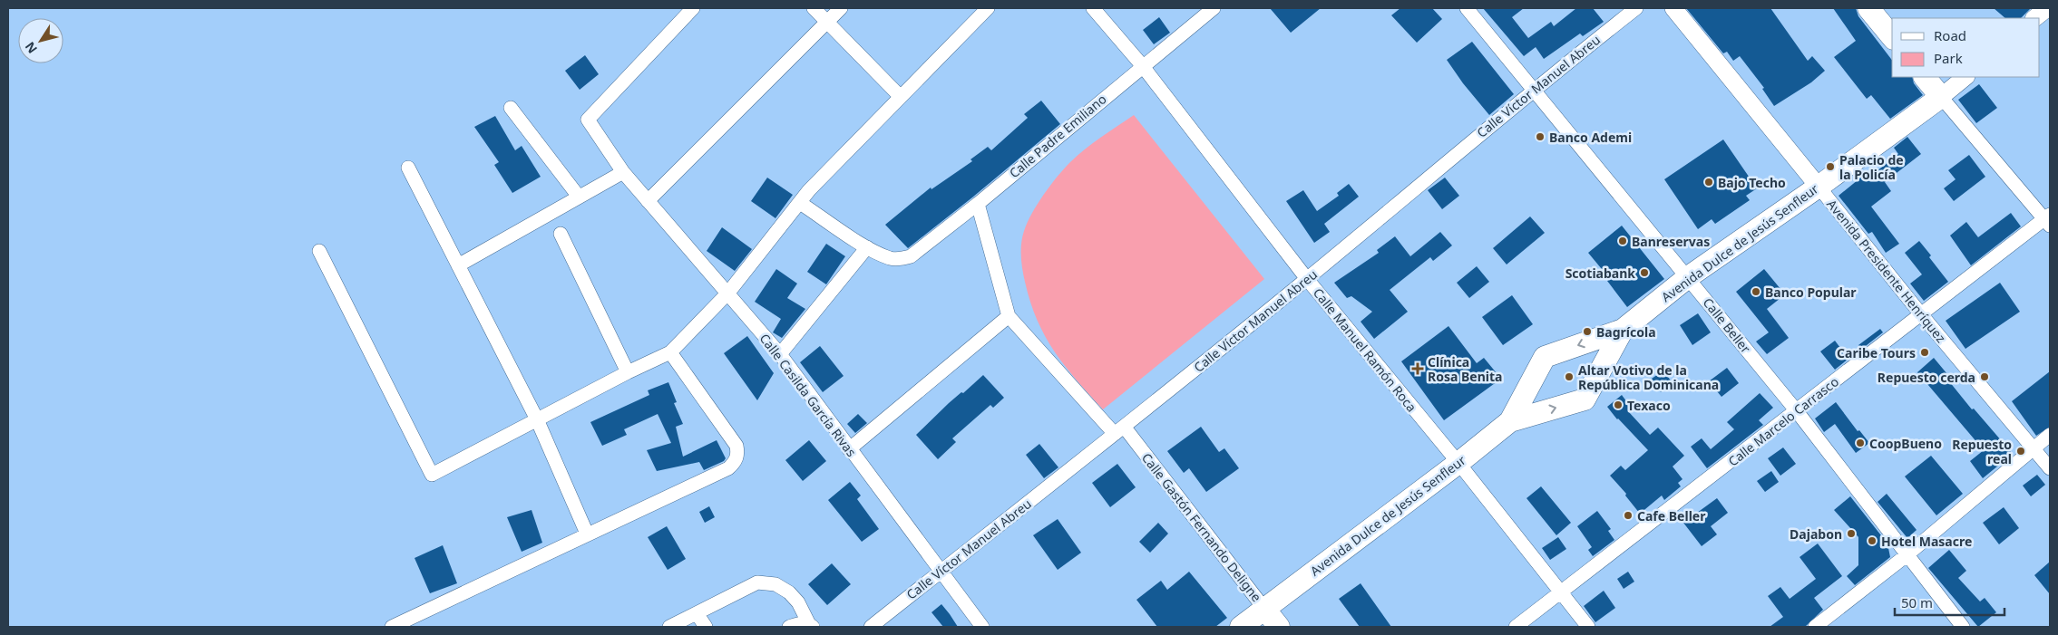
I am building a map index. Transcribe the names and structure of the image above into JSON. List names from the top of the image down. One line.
{"streets":{"main road":["Avenida Dulce de Jesús Senfleur","Calle Gastón Fernando Deligne"],"street":["Calle Víctor Manuel Abreu","Calle Padre Emiliano","Avenida Presidente Henríquez","Calle Beller","Calle Manuel Ramón Roca","Calle Casilda García Rivas","Calle Marcelo Carrasco"]},"crossings":[["Calle Víctor Manuel Abreu","Calle Beller"],["Calle Víctor Manuel Abreu","Calle Manuel Ramón Roca"],["Calle Víctor Manuel Abreu","Calle Casilda García Rivas"],["Calle Víctor Manuel Abreu","Calle Gastón Fernando Deligne"],["Calle Padre Emiliano","Calle Manuel Ramón Roca"],["Avenida Dulce de Jesús Senfleur","Avenida Presidente Henríquez"],["Avenida Dulce de Jesús Senfleur","Calle Beller"],["Avenida Dulce de Jesús Senfleur","Calle Manuel Ramón Roca"],["Avenida Dulce de Jesús Senfleur","Calle Gastón Fernando Deligne"],["Avenida Presidente Henríquez","Calle Marcelo Carrasco"],["Calle Beller","Calle Marcelo Carrasco"],["Calle Manuel Ramón Roca","Calle Marcelo Carrasco"]],"places":{"other":["Banco Ademi","Palacio de la Policía","Bajo Techo","Banreservas","Scotiabank","Banco Popular","Bagrícola","Caribe Tours","Altar Votivo de la República Dominicana","Repuesto cerda","Texaco","CoopBueno","Repuesto real","Cafe Beller","Dajabon","Hotel Masacre"],"health":["Clínica Rosa Benita"]},"legend":["Road","Park"],"scale_bar":"50 m","north":"bottom left"}
